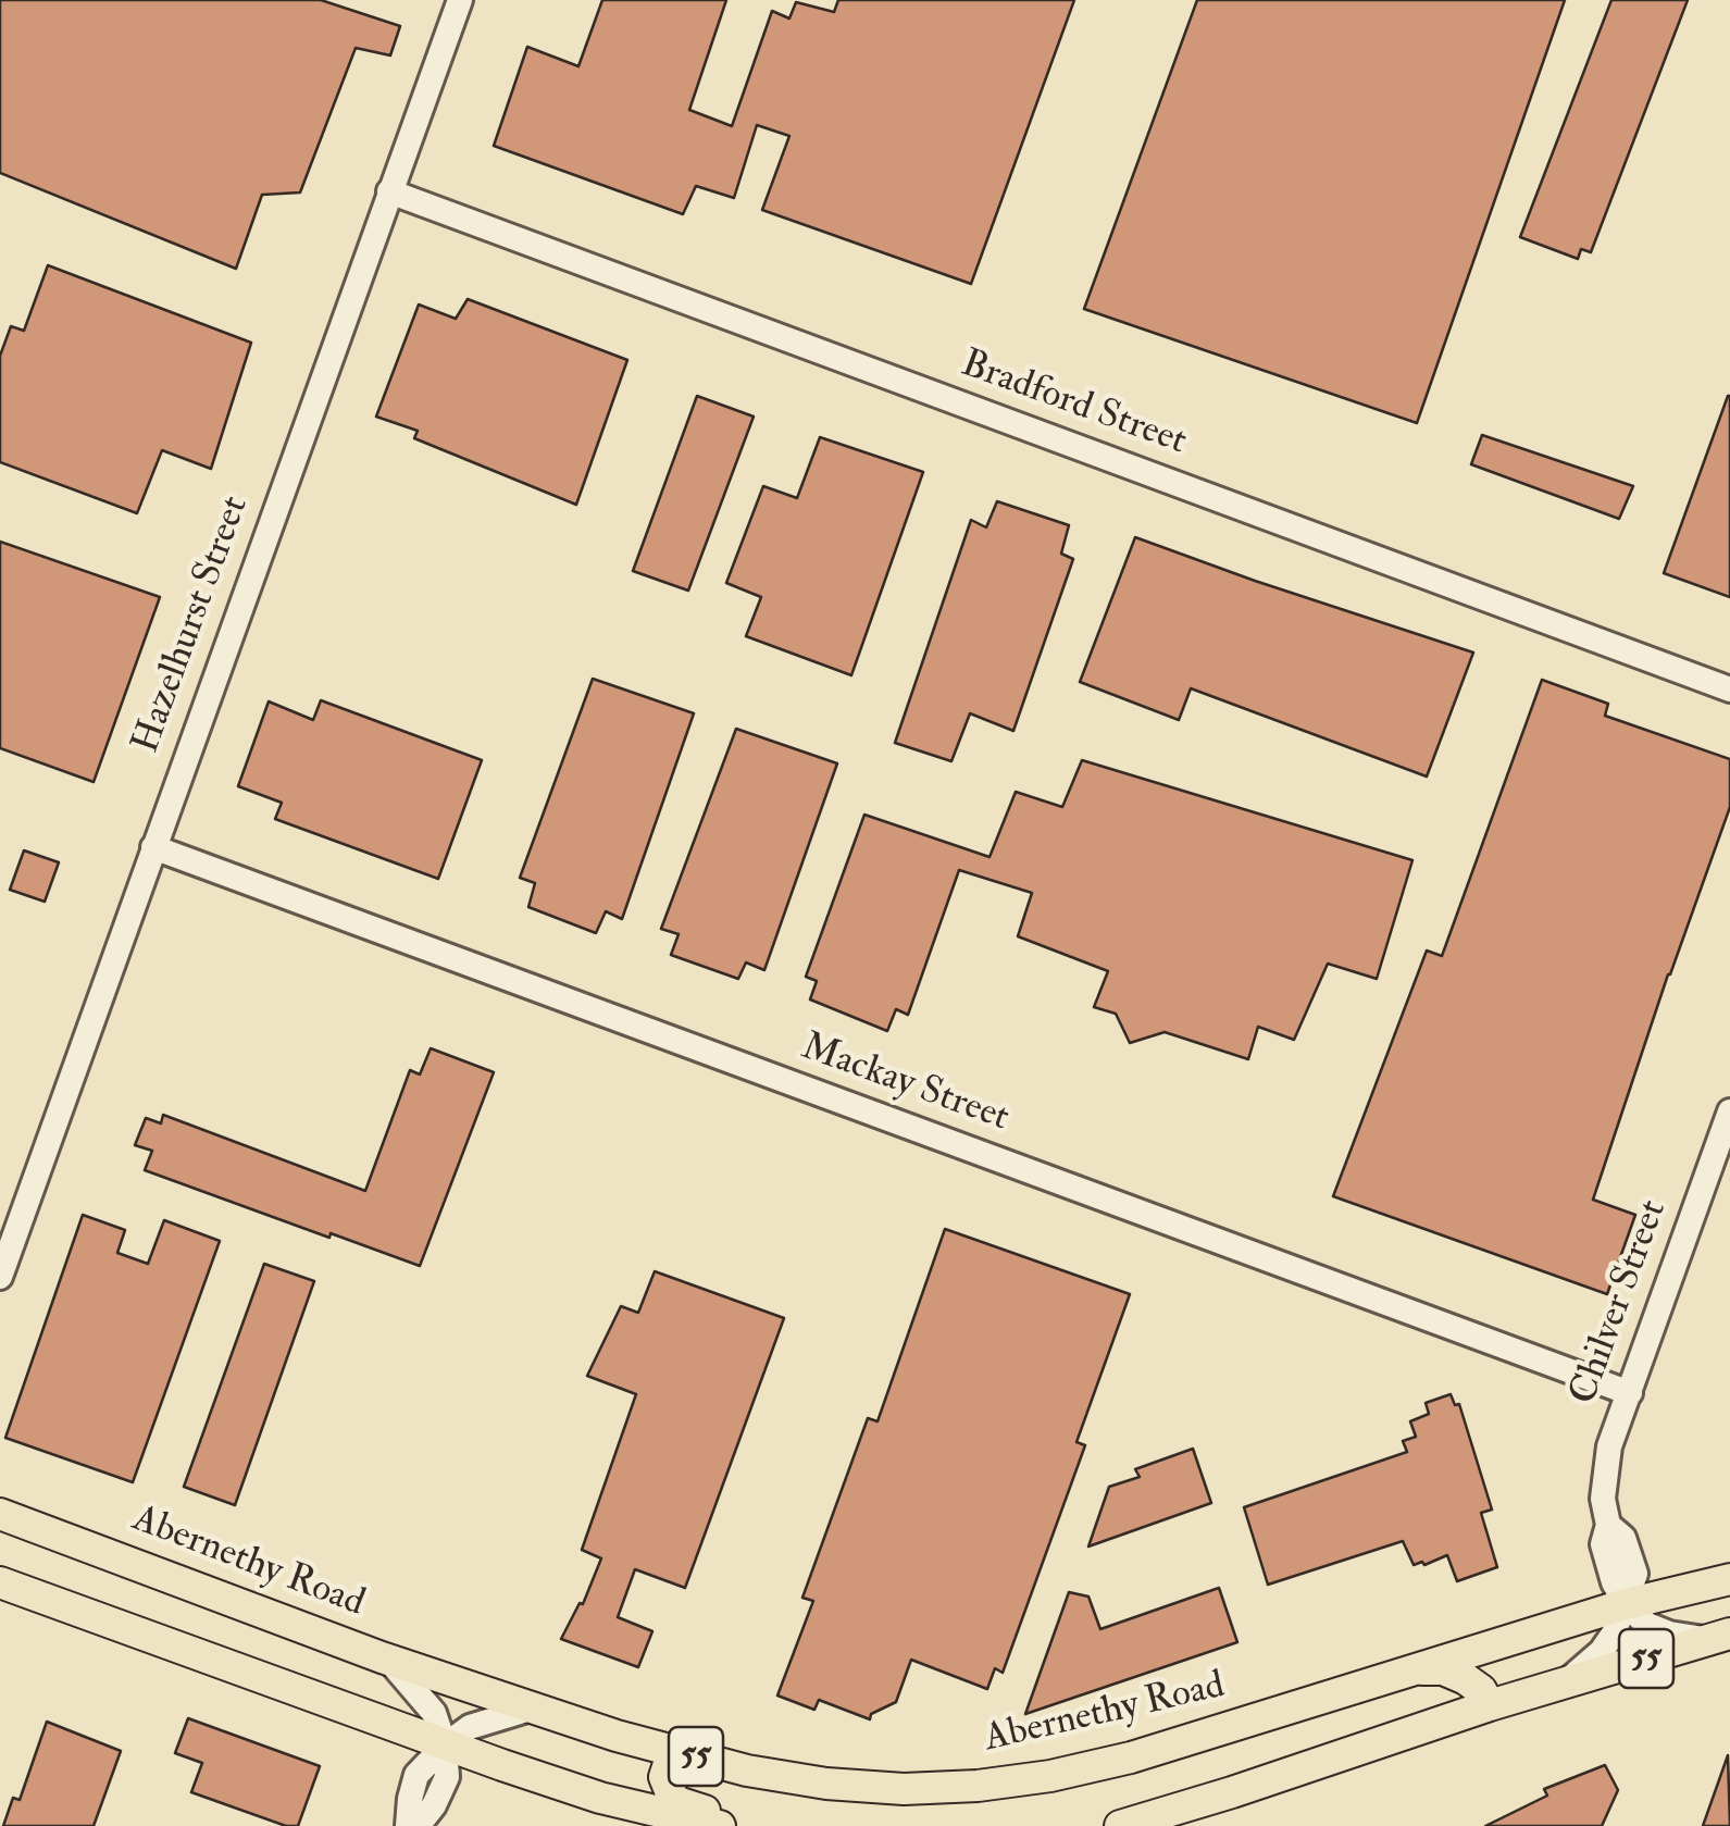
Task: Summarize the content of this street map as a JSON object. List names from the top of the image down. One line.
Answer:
{"streets":{"main road":["Abernethy Road","55"],"street":["Bradford Street","Hazelhurst Street","Mackay Street","Chilver Street"]},"crossings":[["Bradford Street","Hazelhurst Street"],["Hazelhurst Street","Mackay Street"],["Mackay Street","Chilver Street"],["Chilver Street","Abernethy Road"],["Chilver Street","55"]]}
